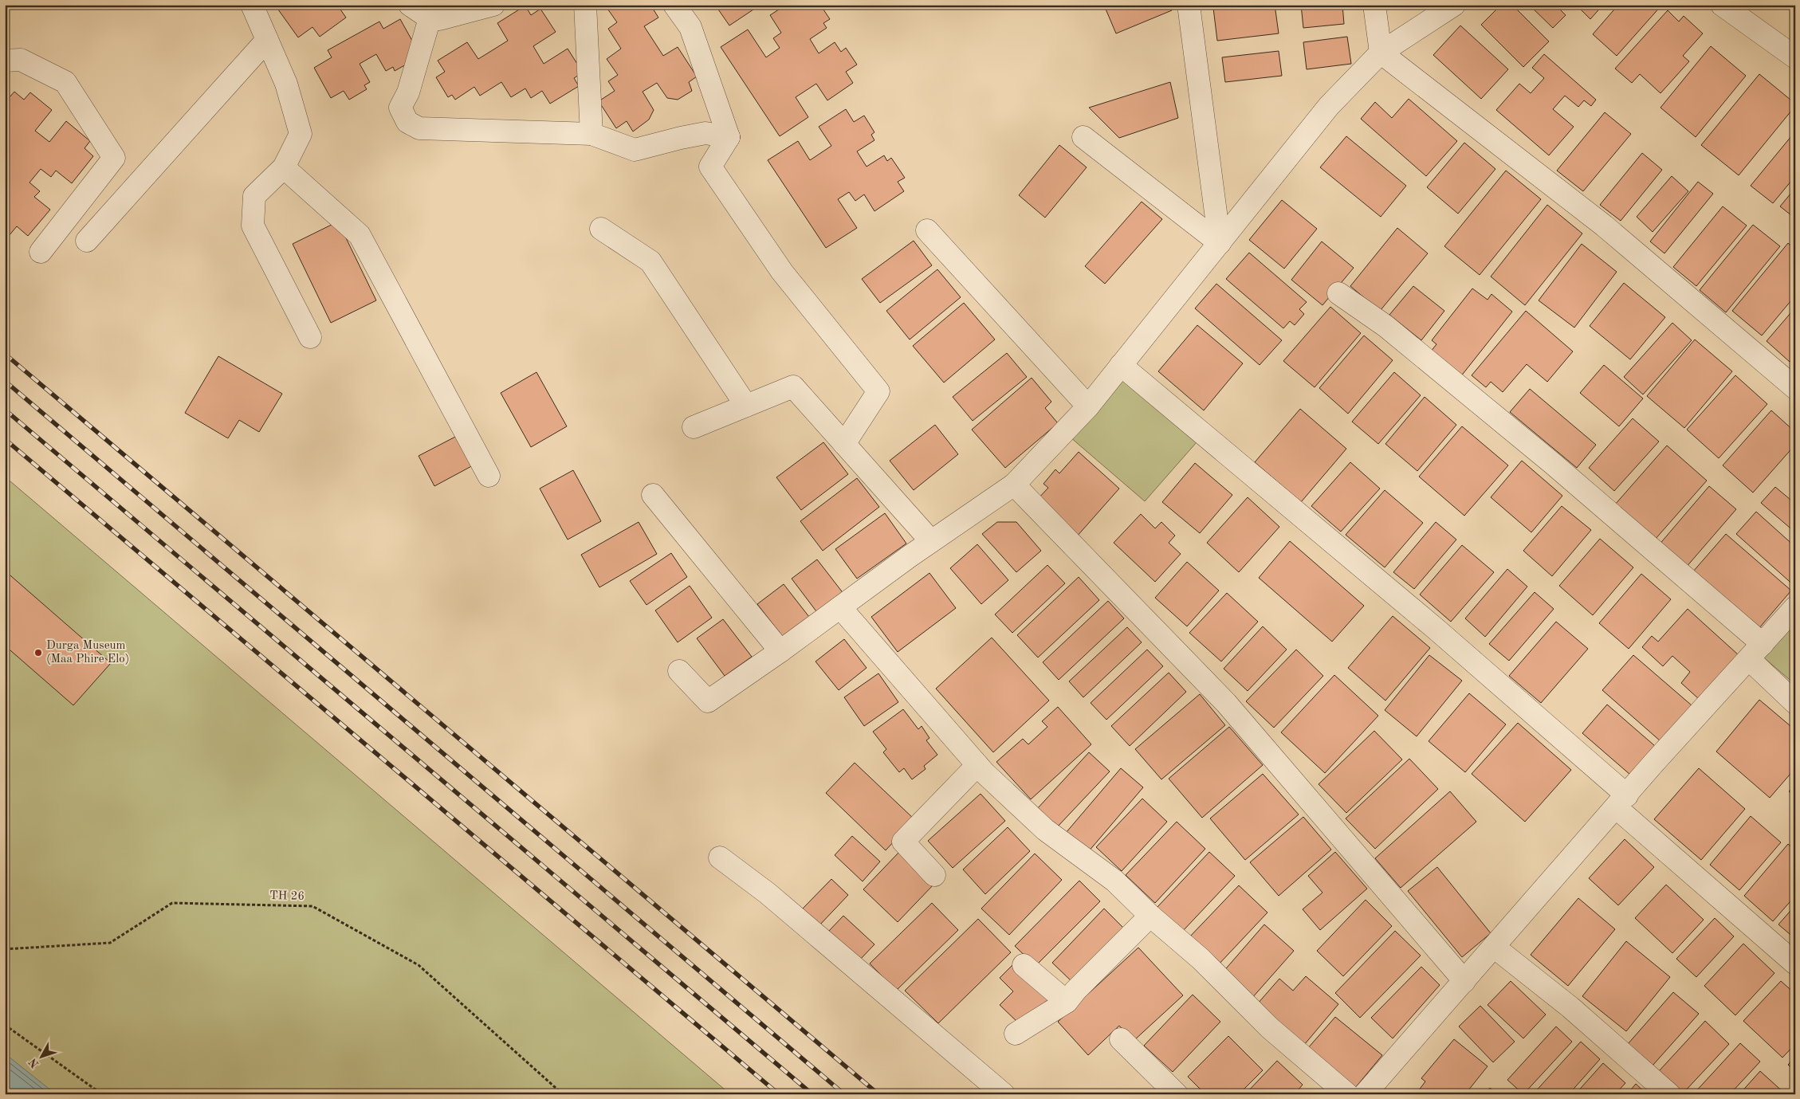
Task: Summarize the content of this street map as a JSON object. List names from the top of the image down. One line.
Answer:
{"streets":{"path":["TH 26"]},"places":["Durga Museum (Maa Phire Elo)"],"north":"bottom left"}
